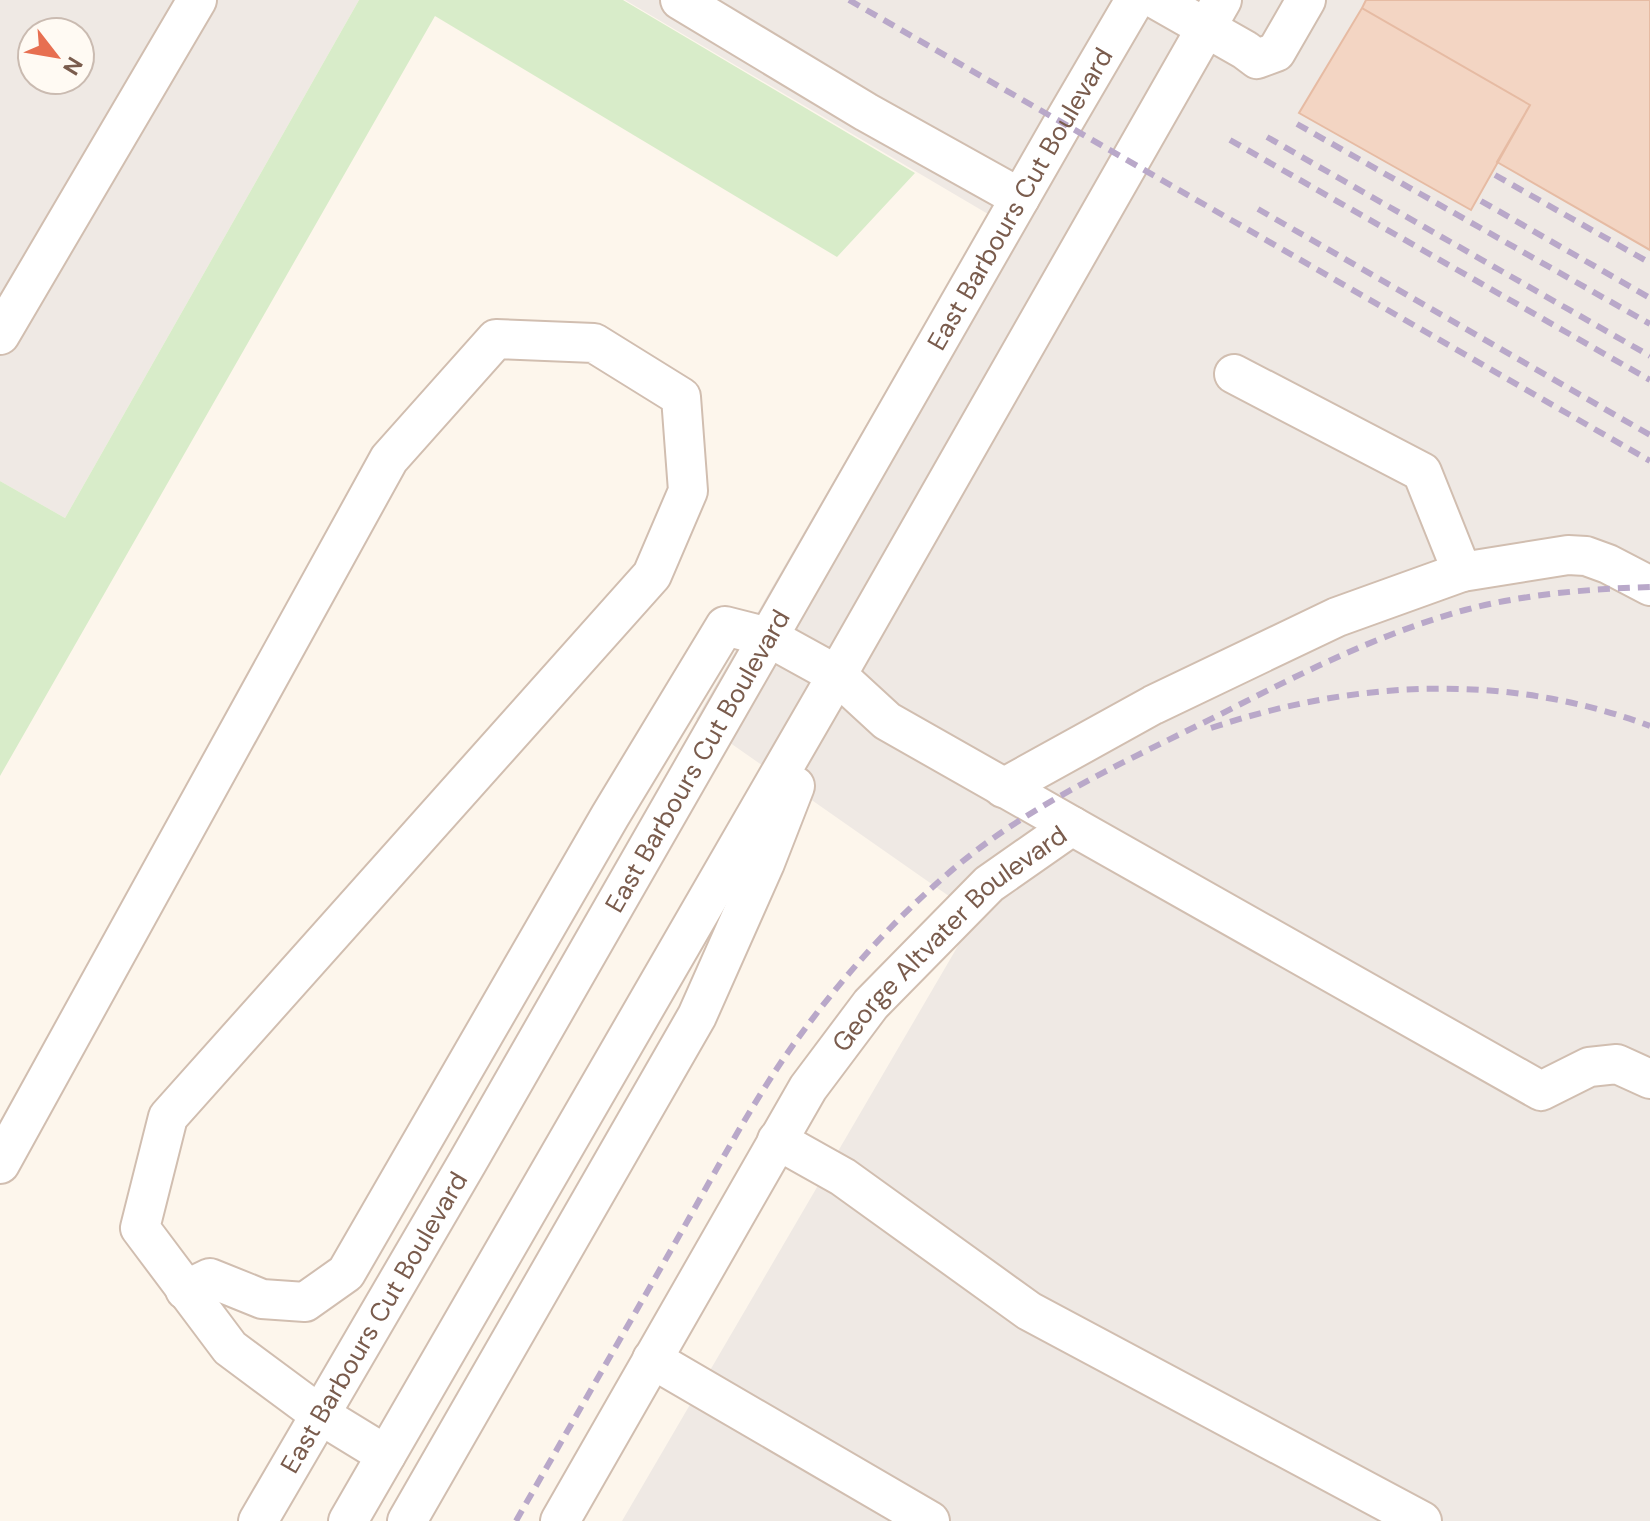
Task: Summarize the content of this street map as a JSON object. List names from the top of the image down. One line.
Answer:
{"streets":{"street":["East Barbours Cut Boulevard","George Altvater Boulevard"]},"north":"bottom right"}
